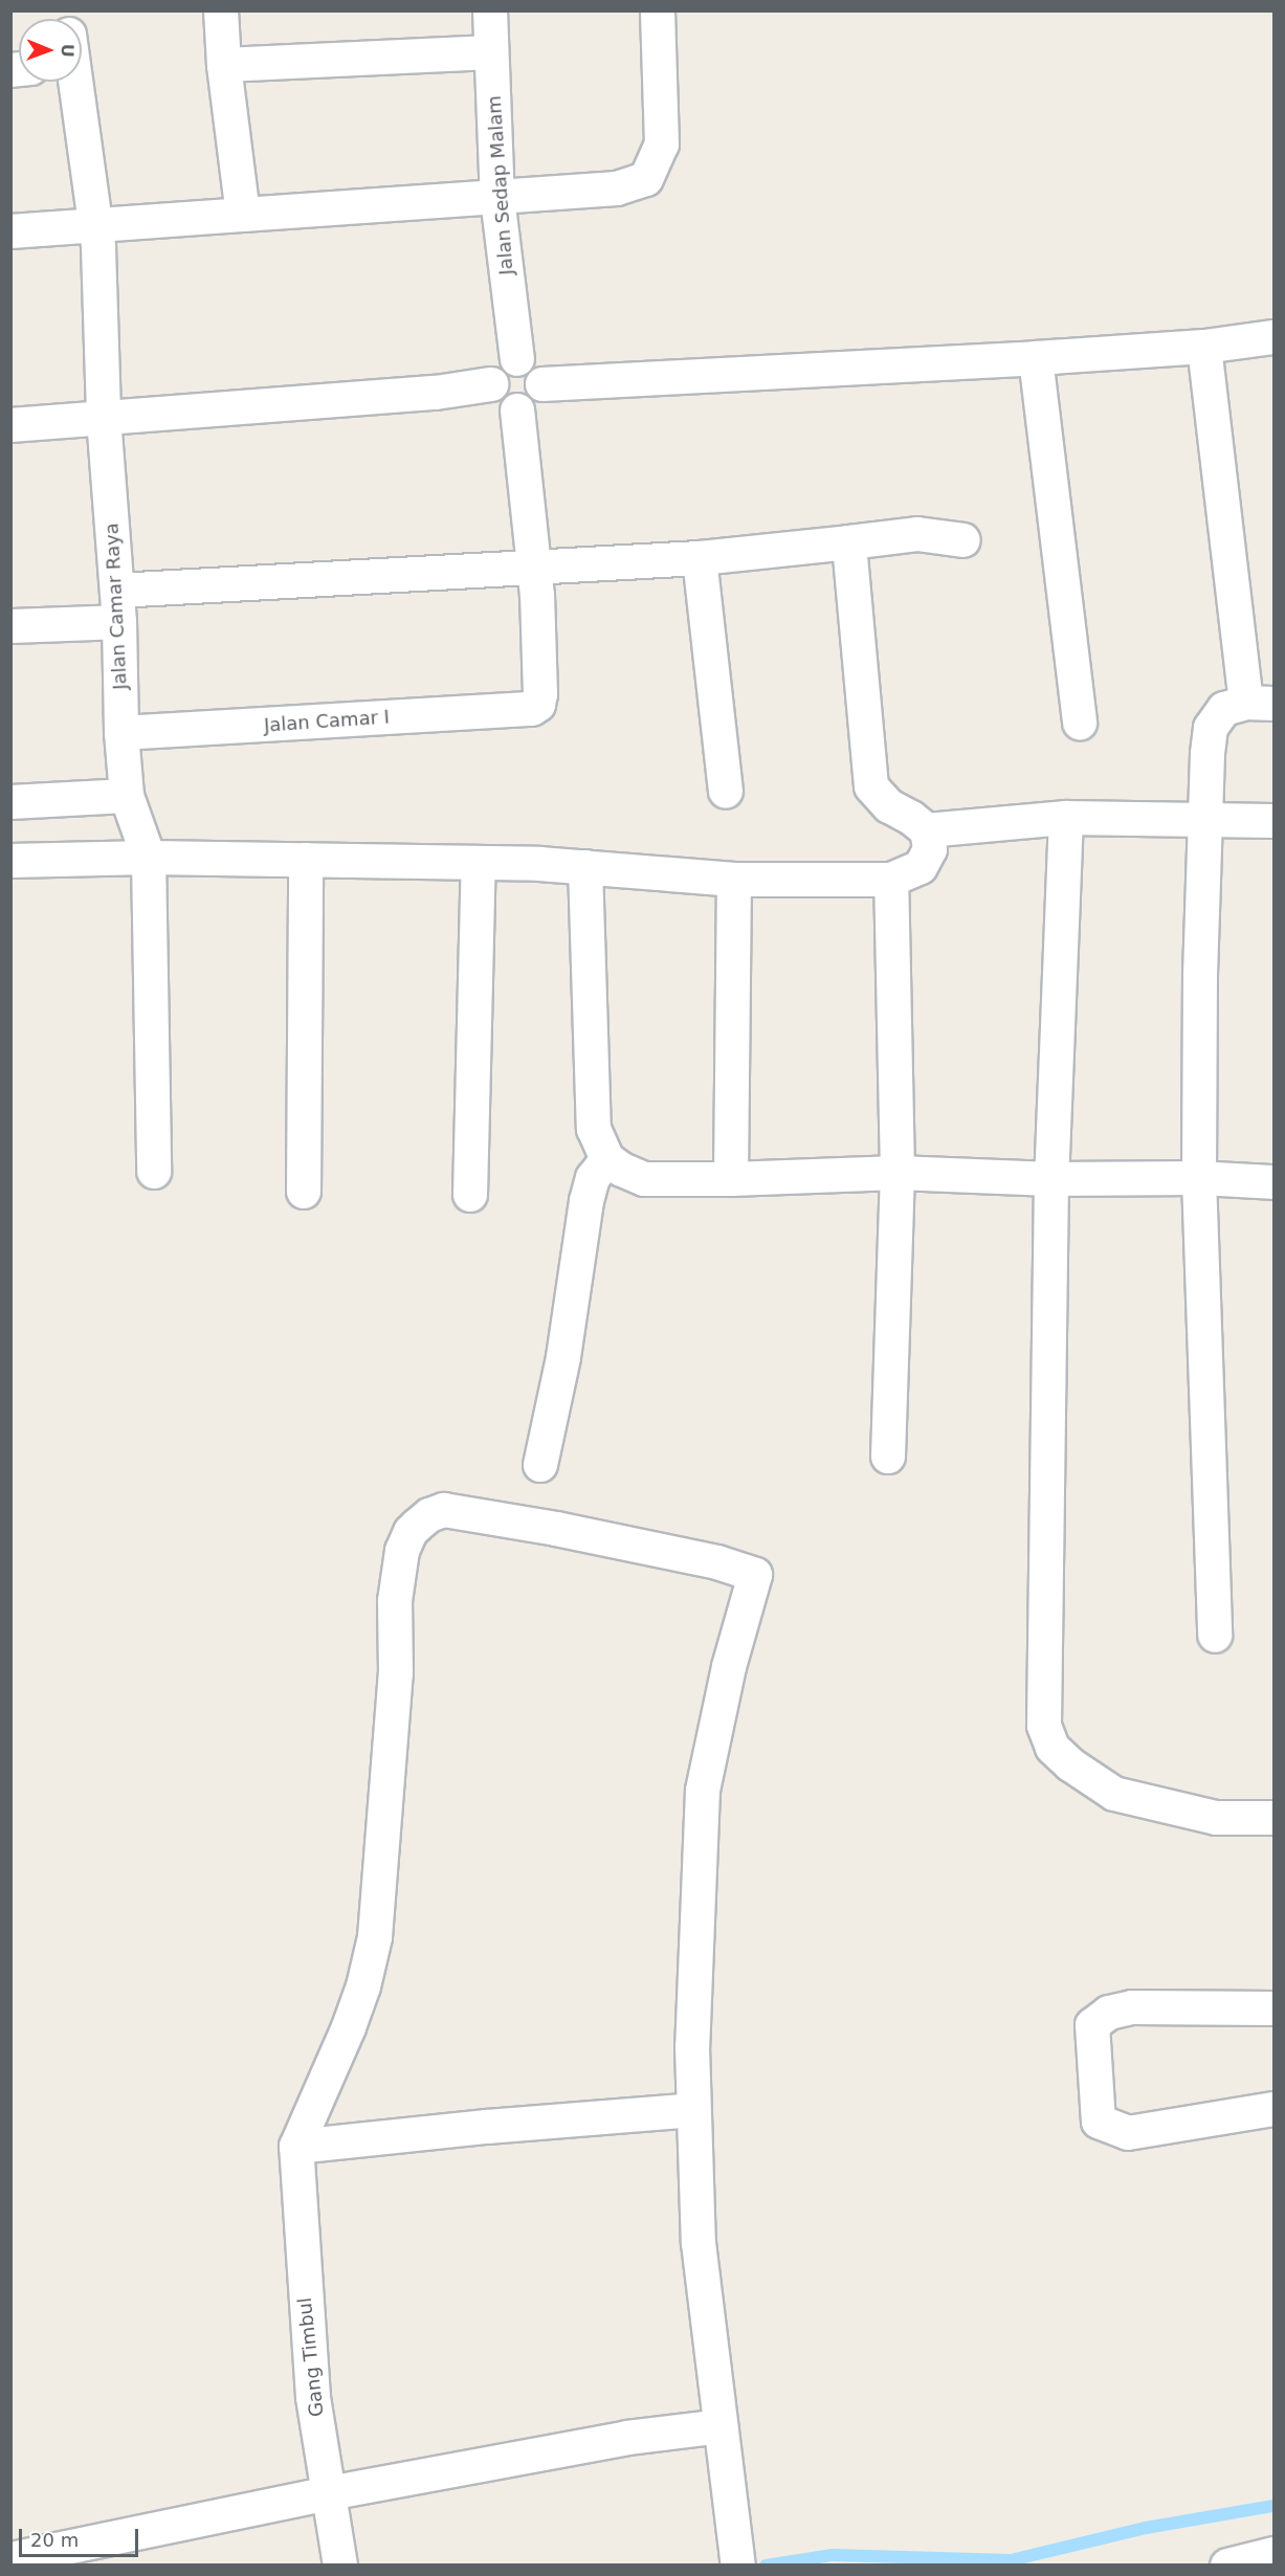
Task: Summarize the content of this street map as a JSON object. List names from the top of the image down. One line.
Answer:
{"streets":{"street":["Jalan Sedap Malam","Jalan Camar Raya","Jalan Camar I","Gang Timbul"]},"crossings":[["Jalan Camar Raya","Jalan Camar I"]],"scale_bar":"20 m","north":"right"}
